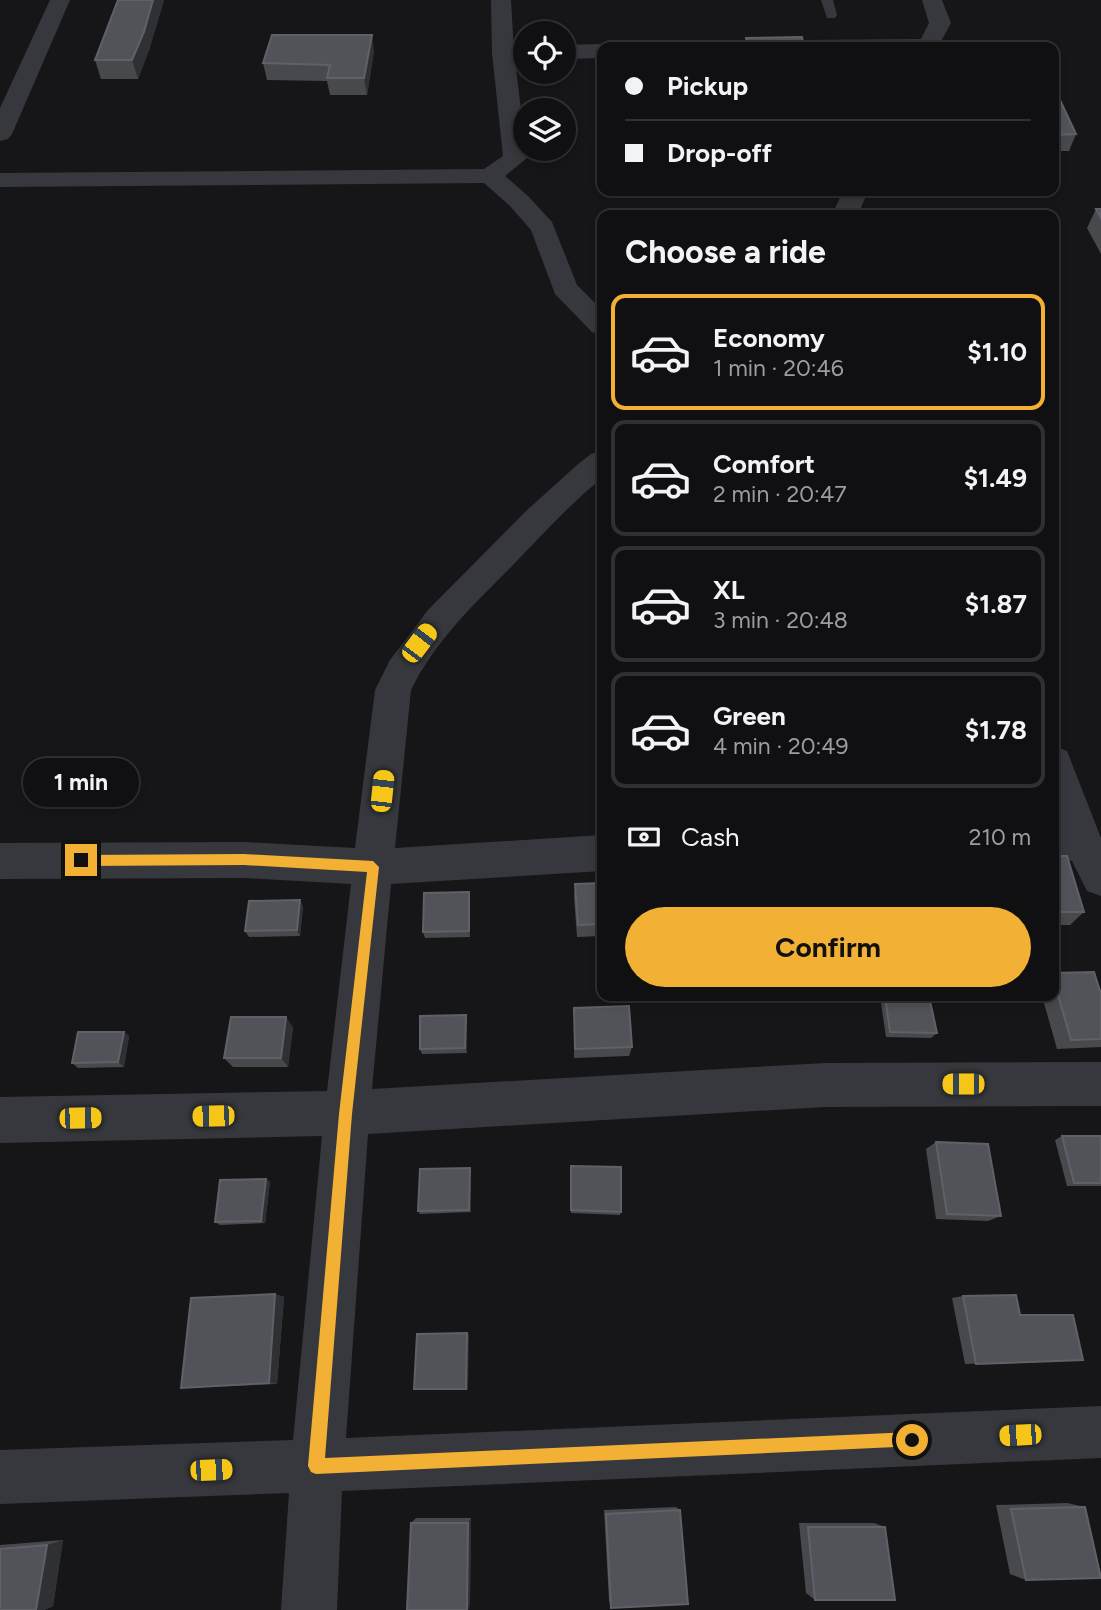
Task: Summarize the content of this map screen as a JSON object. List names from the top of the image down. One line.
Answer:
{"page":{"banner":["Pickup","Drop-off"],"heading":"Choose a ride","list":[{"name":"Economy","note":"1 min · 20:46","value":"$1.10"},{"name":"Comfort","note":"2 min · 20:47","value":"$1.49"},{"name":"XL","note":"3 min · 20:48","value":"$1.87"},{"name":"Green","note":"4 min · 20:49","value":"$1.78"}],"bubble":"1 min","pay":["Cash","210 m"],"buttons":"Confirm"}}
